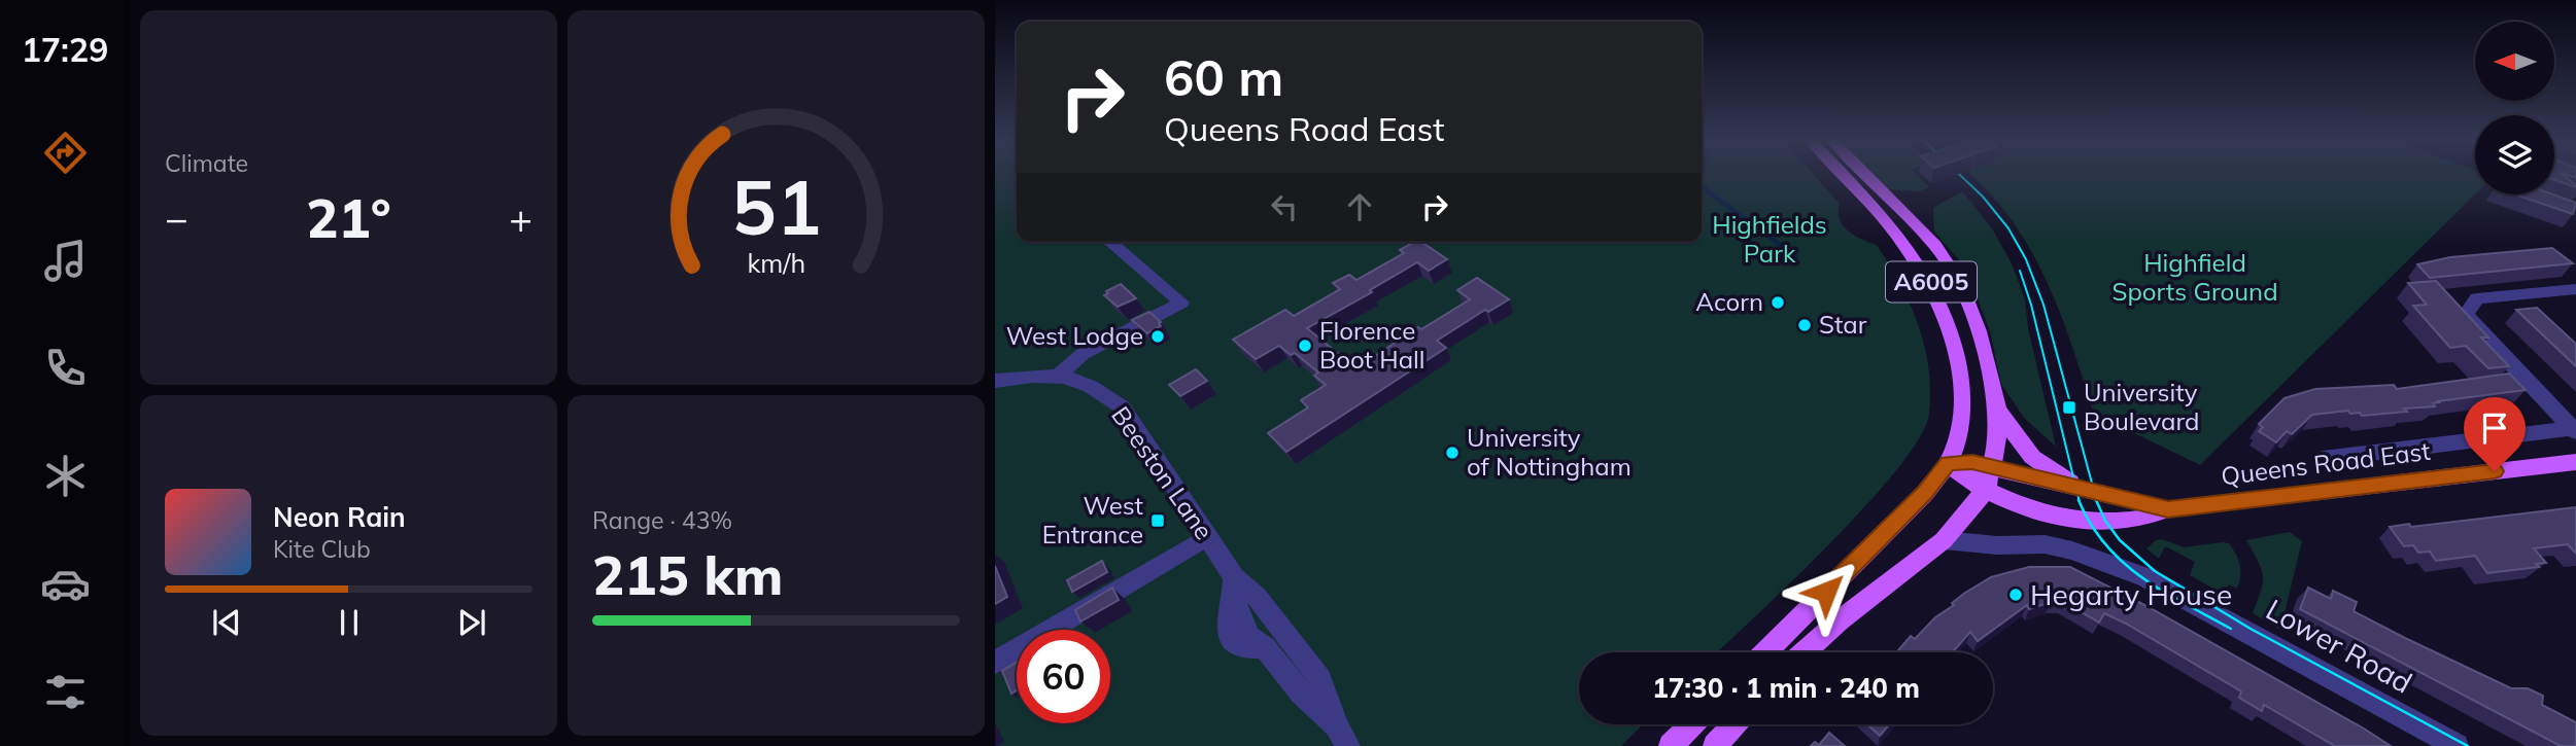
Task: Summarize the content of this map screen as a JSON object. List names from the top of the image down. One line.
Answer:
{"streets":{"main road":["A6005","Queens Road East"],"street":["Beeston Lane","Lower Road"]},"crossings":[["A6005","Queens Road East"]],"parks":["Highfields Park","Highfield Sports Ground"],"places":{"other":["Acorn","Star","West Lodge","Florence Boot Hall","University of Nottingham","Hegarty House"],"transit":["University Boulevard","West Entrance"]},"north":"left","page":{"tabs":"17:29","tile":["Climate",["Range · 43%","215 km"]],"turn":["60 m","Queens Road East"],"heat":["−","21°","+"],"song":["Neon Rain","Kite Club"],"limit":"60","trip":"17:30 · 1 min · 240 m","gauge":["51","km/h"]}}
